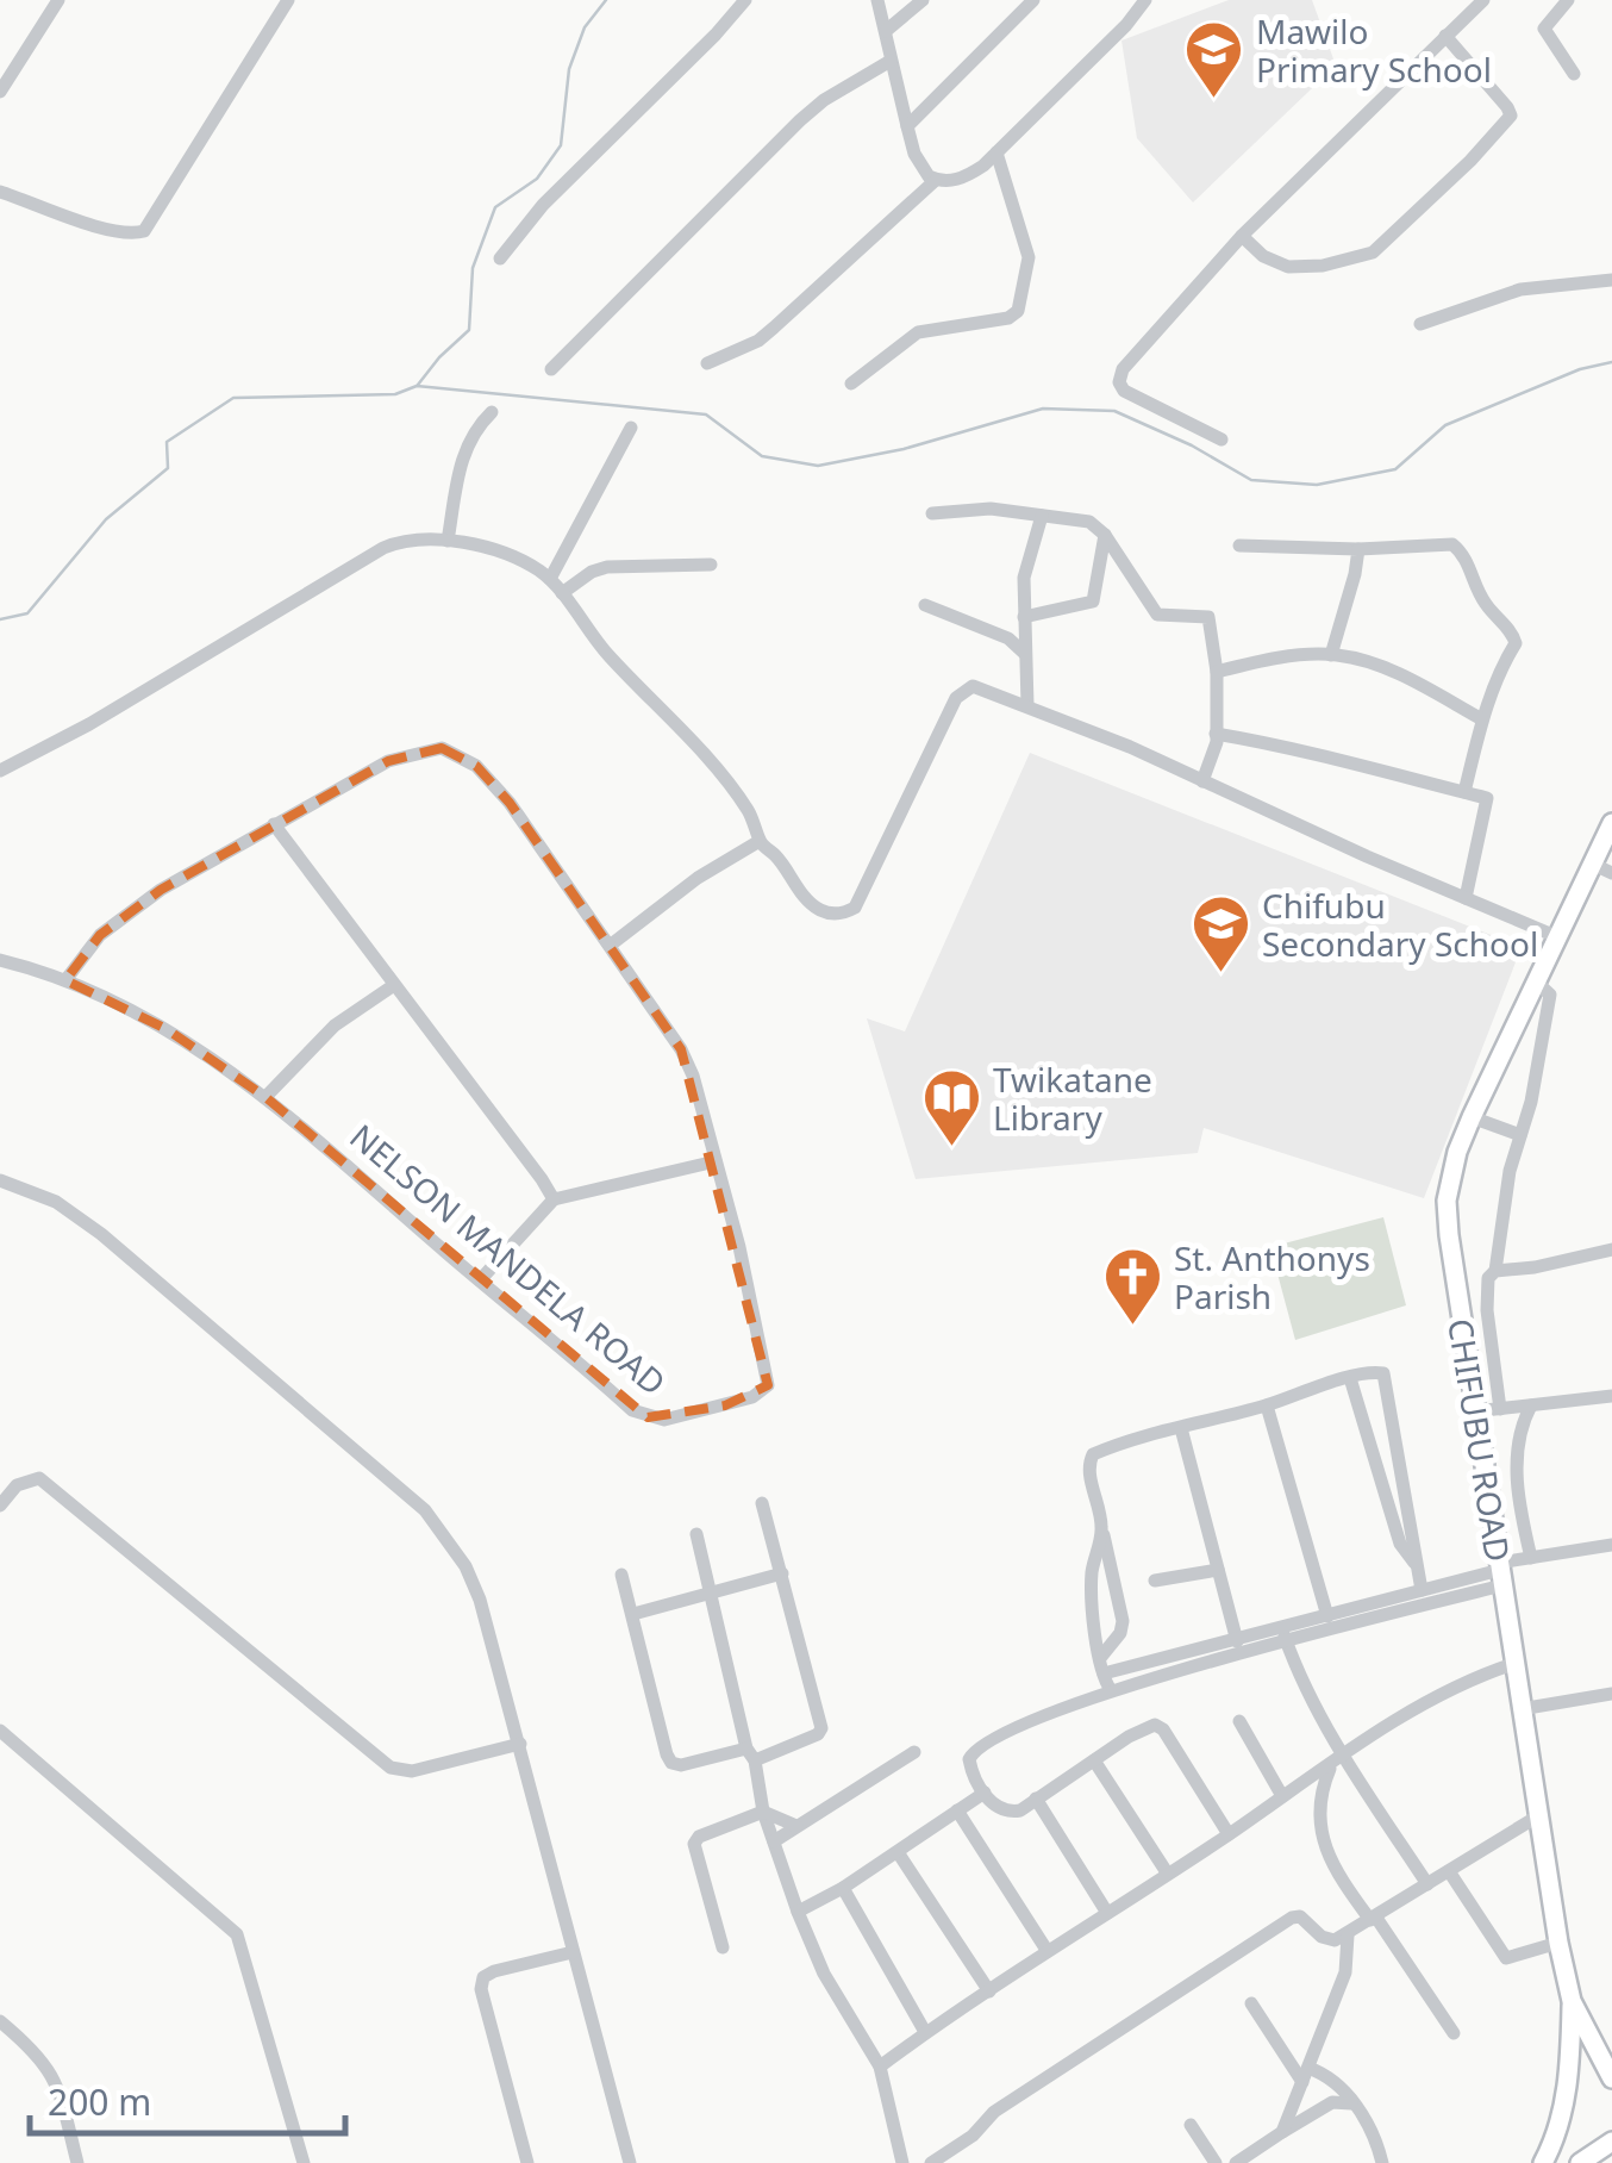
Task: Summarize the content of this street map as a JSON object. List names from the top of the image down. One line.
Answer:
{"streets":{"main road":["CHIFUBU ROAD"],"street":["NELSON MANDELA ROAD"]},"places":{"school or university":["Mawilo Primary School","Chifubu Secondary School"],"library":["Twikatane Library"],"church":["St. Anthonys Parish"]},"scale_bar":"200 m"}
